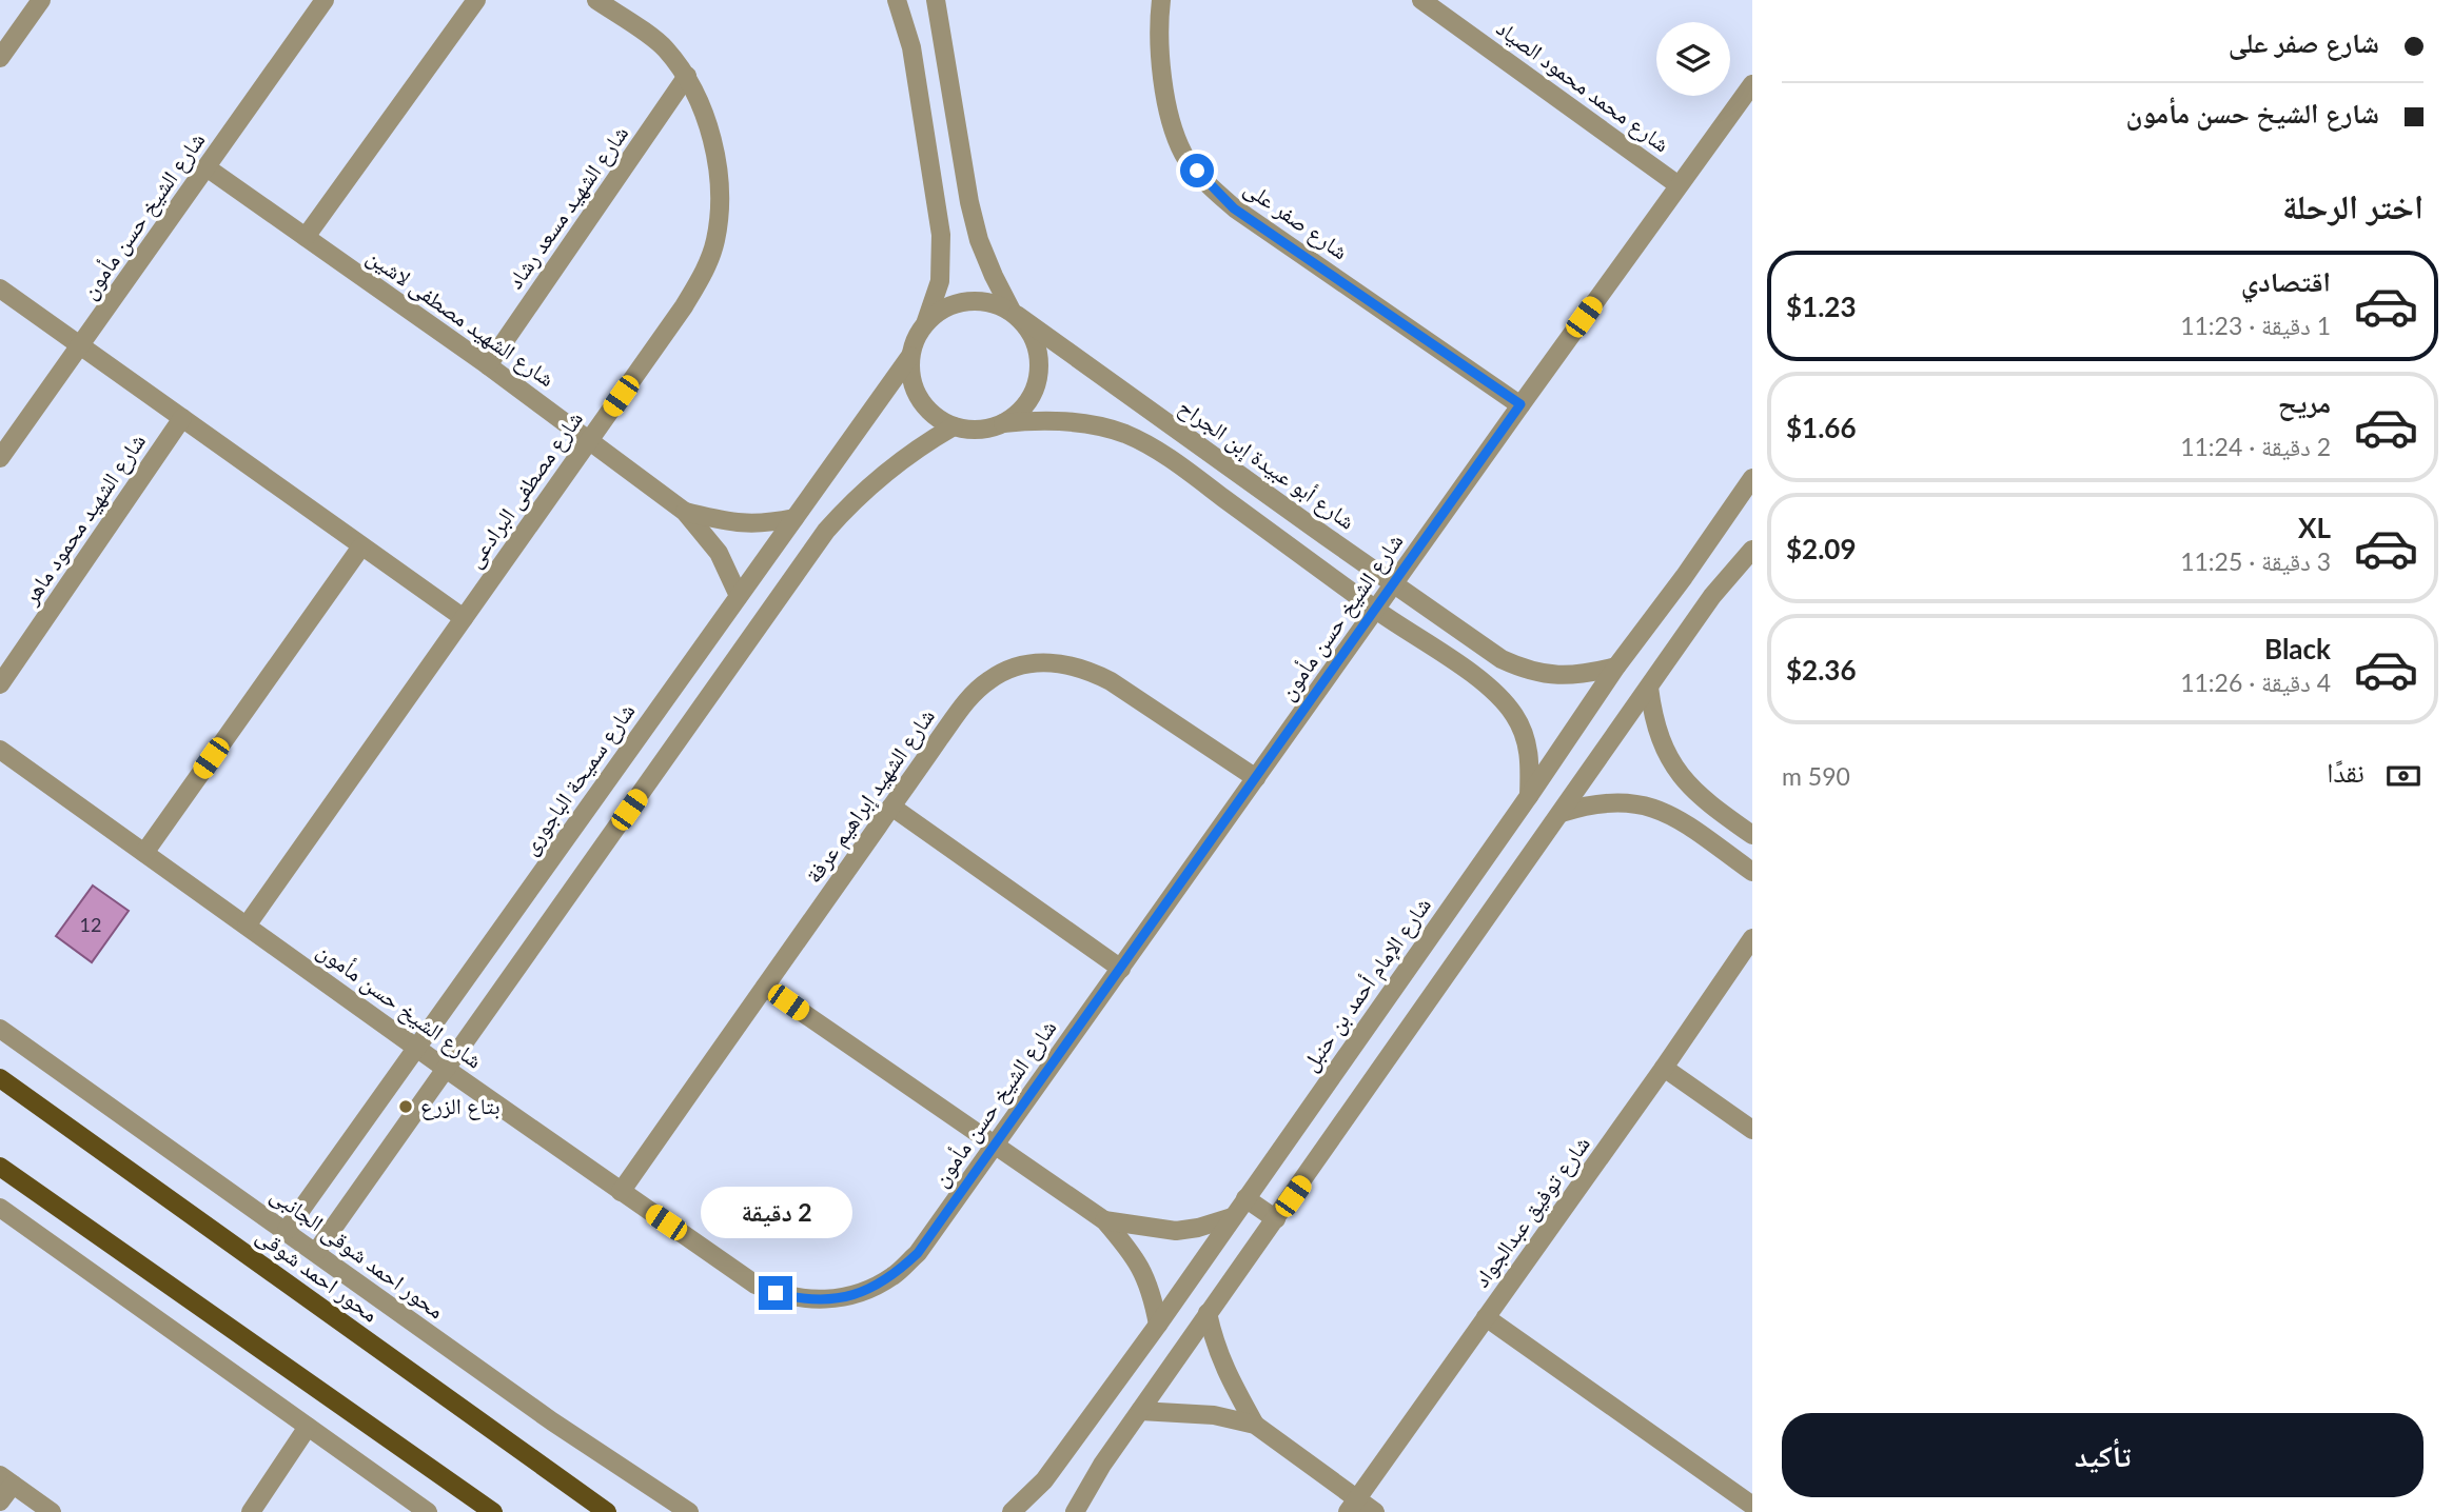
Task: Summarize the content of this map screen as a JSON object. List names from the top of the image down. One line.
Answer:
{"streets":{"main road":["محور احمد شوقى"],"street":["شارع محمد محمود الصياد","شارع الشهيد مسعد رشاد","شارع الشيخ حسن مأمون","شارع صفر على","شارع الشهيد مصطفى لاشين","شارع أبو عبيدة إبن الجراح","شارع مصطفى البرادعى","شارع الشهيد محمود ماهر","شارع سميحة الباجورى","شارع الشهيد إبراهيم عرفة","شارع الإمام أحمد بن حنبل","شارع توفيق عبدالجواد","محور احمد شوقى الجانبى"]},"crossings":[["شارع محمد محمود الصياد","شارع الشيخ حسن مأمون"],["شارع الشهيد مسعد رشاد","شارع الشهيد مصطفى لاشين"],["شارع الشهيد مسعد رشاد","شارع مصطفى البرادعى"],["شارع الشيخ حسن مأمون","شارع صفر على"],["شارع الشيخ حسن مأمون","شارع الشهيد مصطفى لاشين"],["شارع الشيخ حسن مأمون","شارع أبو عبيدة إبن الجراح"],["شارع الشيخ حسن مأمون","شارع مصطفى البرادعى"],["شارع الشيخ حسن مأمون","شارع سميحة الباجورى"],["شارع الشيخ حسن مأمون","شارع الشهيد إبراهيم عرفة"],["شارع الشهيد مصطفى لاشين","شارع مصطفى البرادعى"],["شارع الشهيد مصطفى لاشين","شارع سميحة الباجورى"],["شارع أبو عبيدة إبن الجراح","شارع سميحة الباجورى"],["شارع أبو عبيدة إبن الجراح","شارع الإمام أحمد بن حنبل"],["شارع سميحة الباجورى","محور احمد شوقى الجانبى"]],"places":["بتاع الزرع"],"house_numbers":["12"],"page":{"banner":["شارع صفر على","شارع الشيخ حسن مأمون"],"heading":"اختر الرحلة","list":[{"name":"اقتصادي","note":"1 دقيقة · 11:23","value":"$1.23"},{"name":"مريح","note":"2 دقيقة · 11:24","value":"$1.66"},{"name":"XL","note":"3 دقيقة · 11:25","value":"$2.09"},{"name":"Black","note":"4 دقيقة · 11:26","value":"$2.36"}],"pay":["نقدًا","590 m"],"bubble":"2 دقيقة","buttons":"تأكيد"}}
